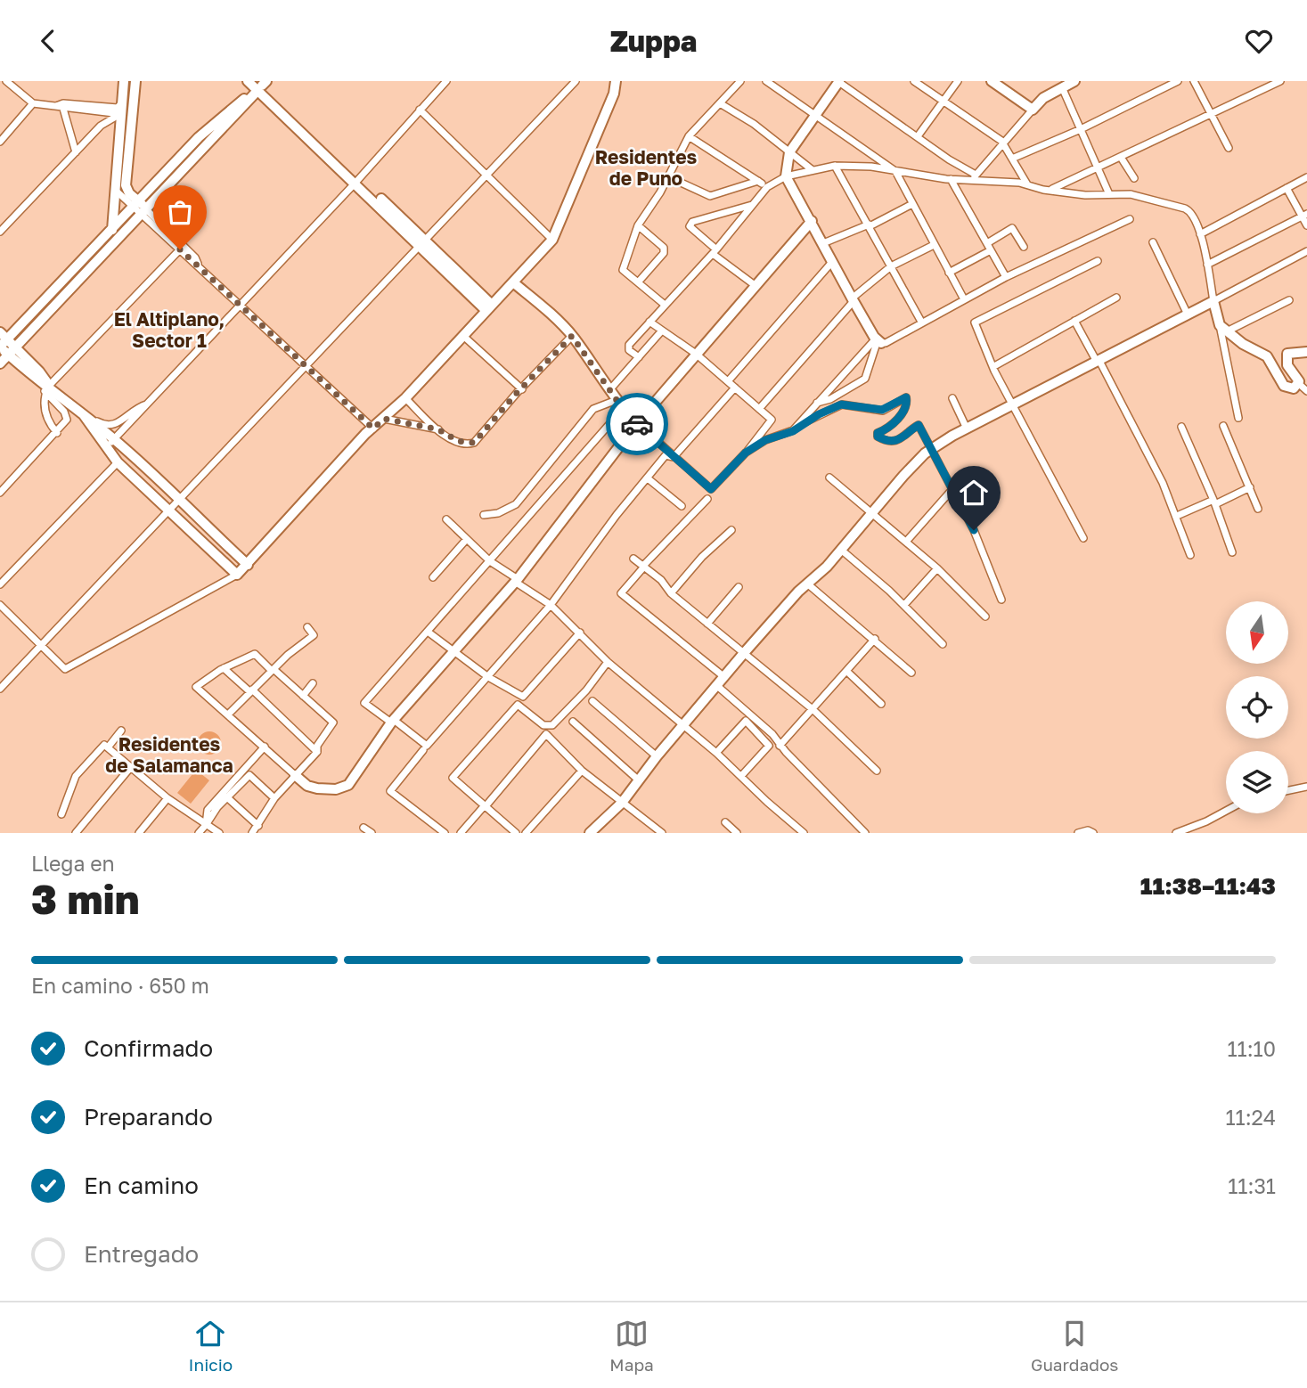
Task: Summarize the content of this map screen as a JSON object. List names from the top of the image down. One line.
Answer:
{"districts":["Residentes de Puno","El Altiplano, Sector 1","Residentes de Salamanca"],"north":"bottom","page":{"header":"Zuppa","heading":["3 min","Llega en","11:38–11:43"],"bar":"En camino · 650 m","list":[["Confirmado","11:10"],["Preparando","11:24"],["En camino","11:31"],"Entregado"],"tabs":["Inicio","Mapa","Guardados"]}}
